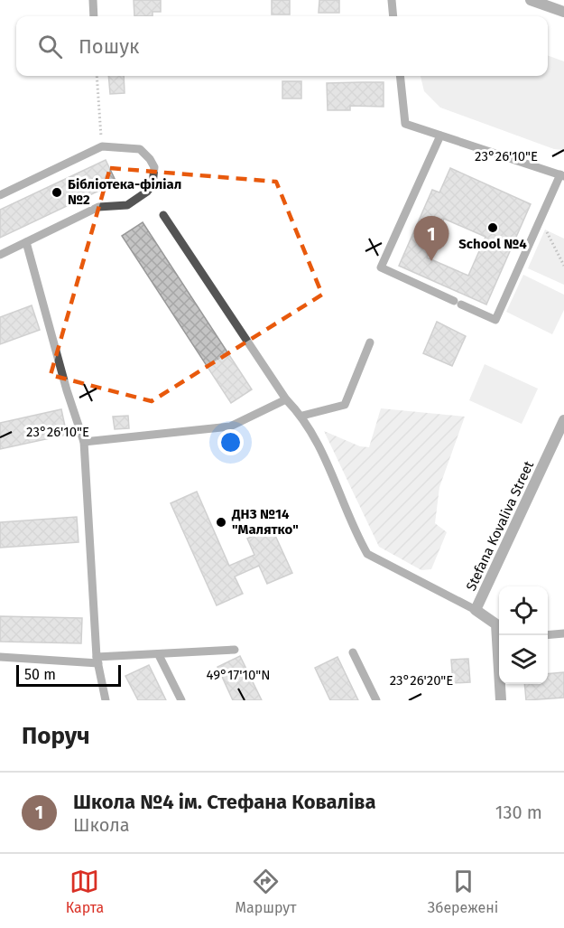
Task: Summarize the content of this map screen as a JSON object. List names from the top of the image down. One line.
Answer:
{"streets":{"street":["Stefana Kovaliva Street"]},"places":["Бібліотека-філіал №2","School №4","ДНЗ №14 \"Малятко\""],"scale_bar":"50 m","page":{"search":"Пошук","pins":"1","scale":"50 m","heading":"Поруч","list":[{"mark":"1","name":"Школа №4 ім. Стефана Коваліва","note":"Школа","value":"130 m"}],"nav":["Карта","Маршрут","Збережені"]},"coordinates":["23°26'10\"E","49°17'10\"N","23°26'20\"E"]}
